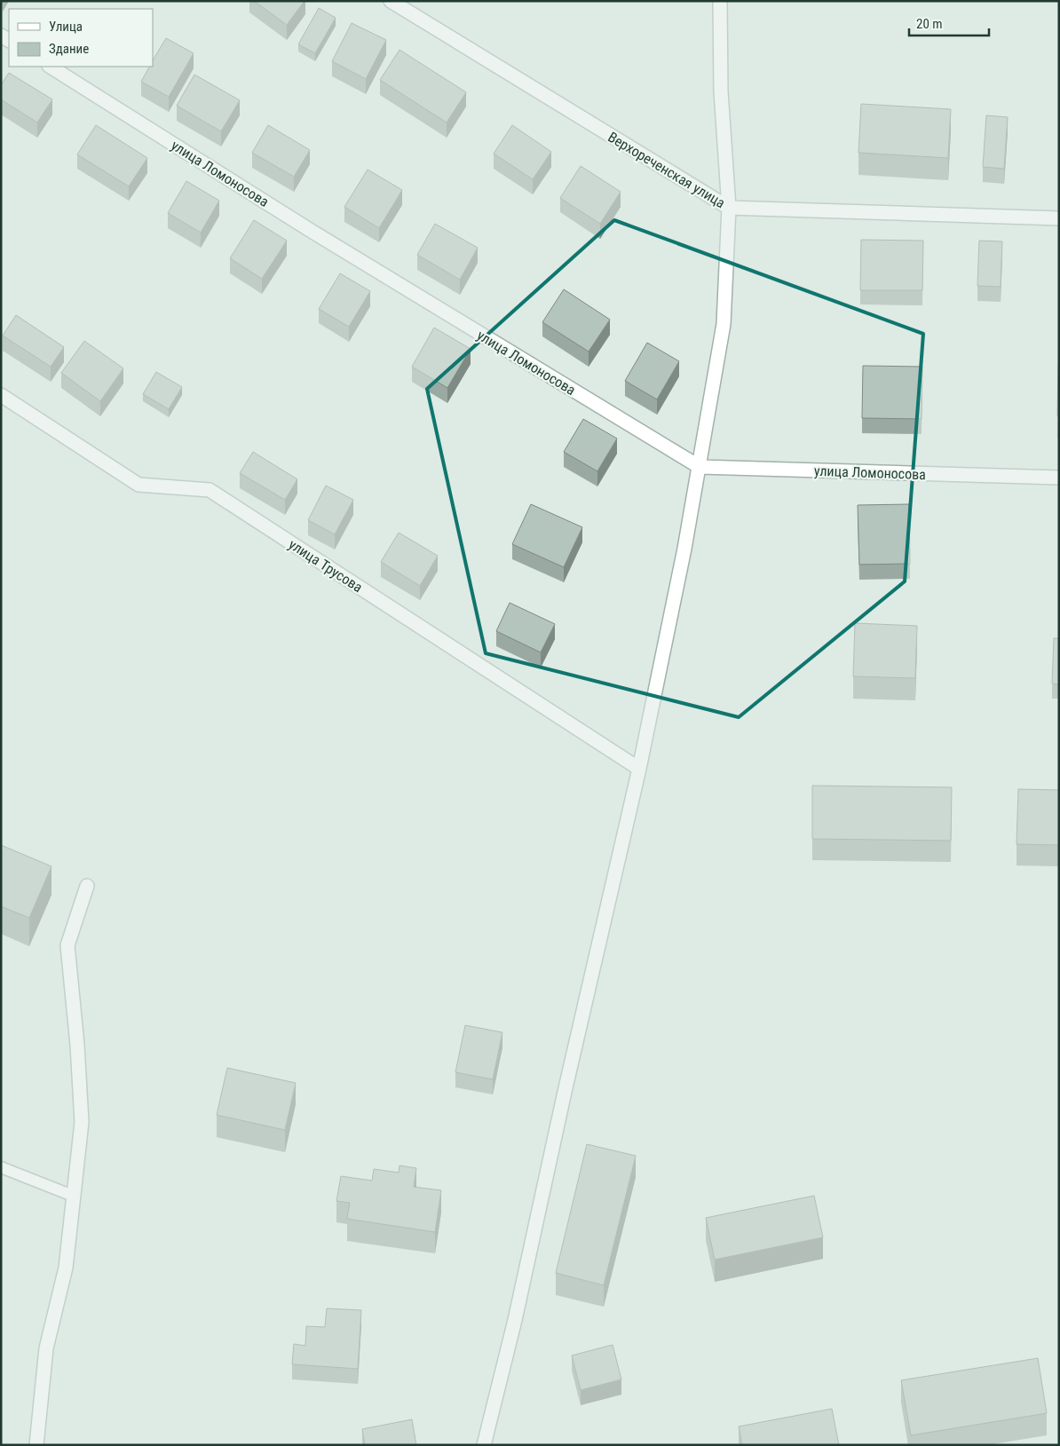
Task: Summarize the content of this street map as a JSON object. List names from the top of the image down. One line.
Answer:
{"streets":{"street":["Верхореченская улица","улица Ломоносова","улица Трусова"]},"legend":["Улица","Здание"],"scale_bar":"20 m"}
